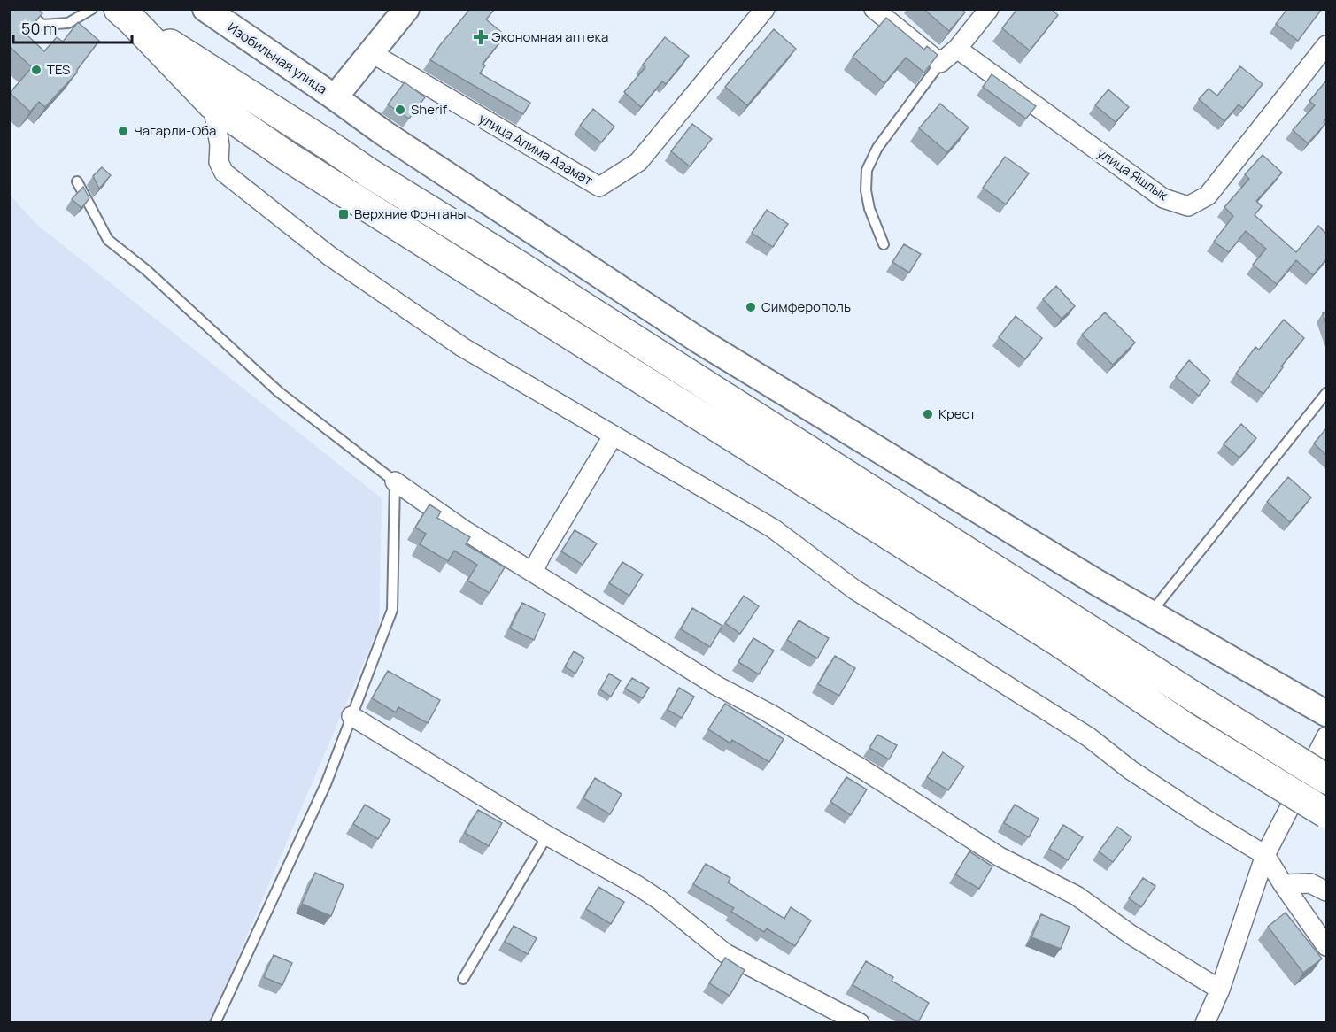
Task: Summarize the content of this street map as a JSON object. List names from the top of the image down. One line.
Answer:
{"streets":{"main road":["Изобильная улица"],"street":["улица Алима Азамат","улица Яшлык"]},"crossings":[["Изобильная улица","улица Алима Азамат"]],"places":{"health":["Экономная аптека"],"other":["TES","Sherif","Чагарли-Оба","Симферополь","Крест"],"transit":["Верхние Фонтаны"]},"scale_bar":"50 m"}
